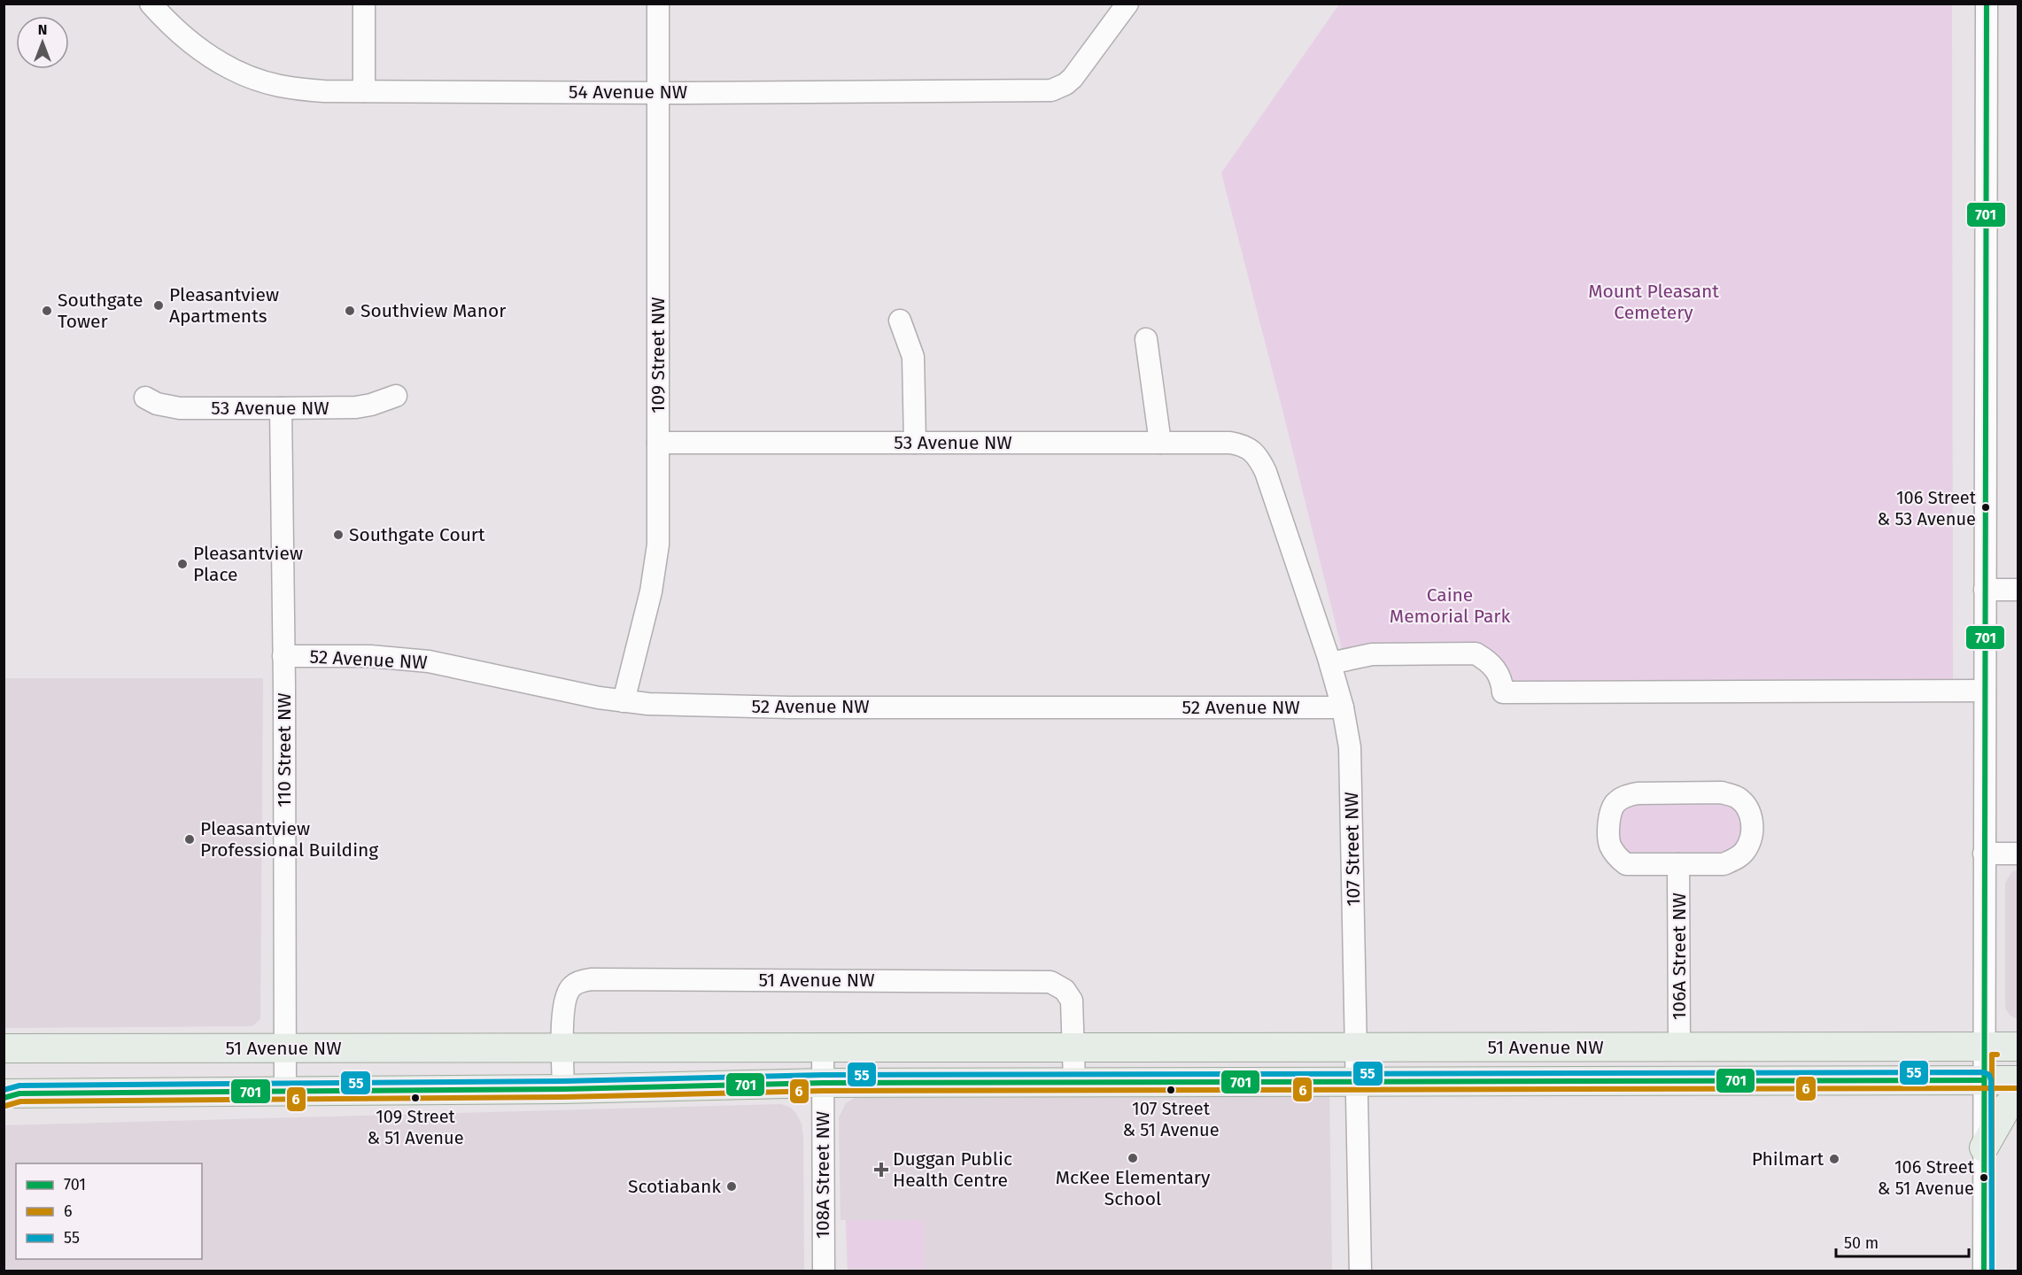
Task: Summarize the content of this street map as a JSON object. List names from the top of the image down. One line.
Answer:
{"streets":{"main road":["51 Avenue NW"],"street":["54 Avenue NW","109 Street NW","53 Avenue NW","52 Avenue NW","110 Street NW","107 Street NW","106A Street NW","108A Street NW"]},"crossings":[["54 Avenue NW","109 Street NW"],["109 Street NW","53 Avenue NW"],["109 Street NW","52 Avenue NW"],["53 Avenue NW","110 Street NW"],["53 Avenue NW","107 Street NW"],["52 Avenue NW","110 Street NW"],["52 Avenue NW","107 Street NW"],["110 Street NW","51 Avenue NW"],["107 Street NW","51 Avenue NW"],["106A Street NW","51 Avenue NW"],["51 Avenue NW","108A Street NW"]],"parks":["Mount Pleasant Cemetery","Caine Memorial Park"],"places":{"other":["Pleasantview Apartments","Southgate Tower","Southview Manor","106 Street & 53 Avenue","Southgate Court","Pleasantview Place","Pleasantview Professional Building","107 Street & 51 Avenue","109 Street & 51 Avenue","McKee Elementary School","Philmart","106 Street & 51 Avenue","Scotiabank"],"health":["Duggan Public Health Centre"]},"lines":["transit line 701","transit line 6","transit line 55"],"legend":["701","6","55"],"scale_bar":"50 m","north":"top"}
